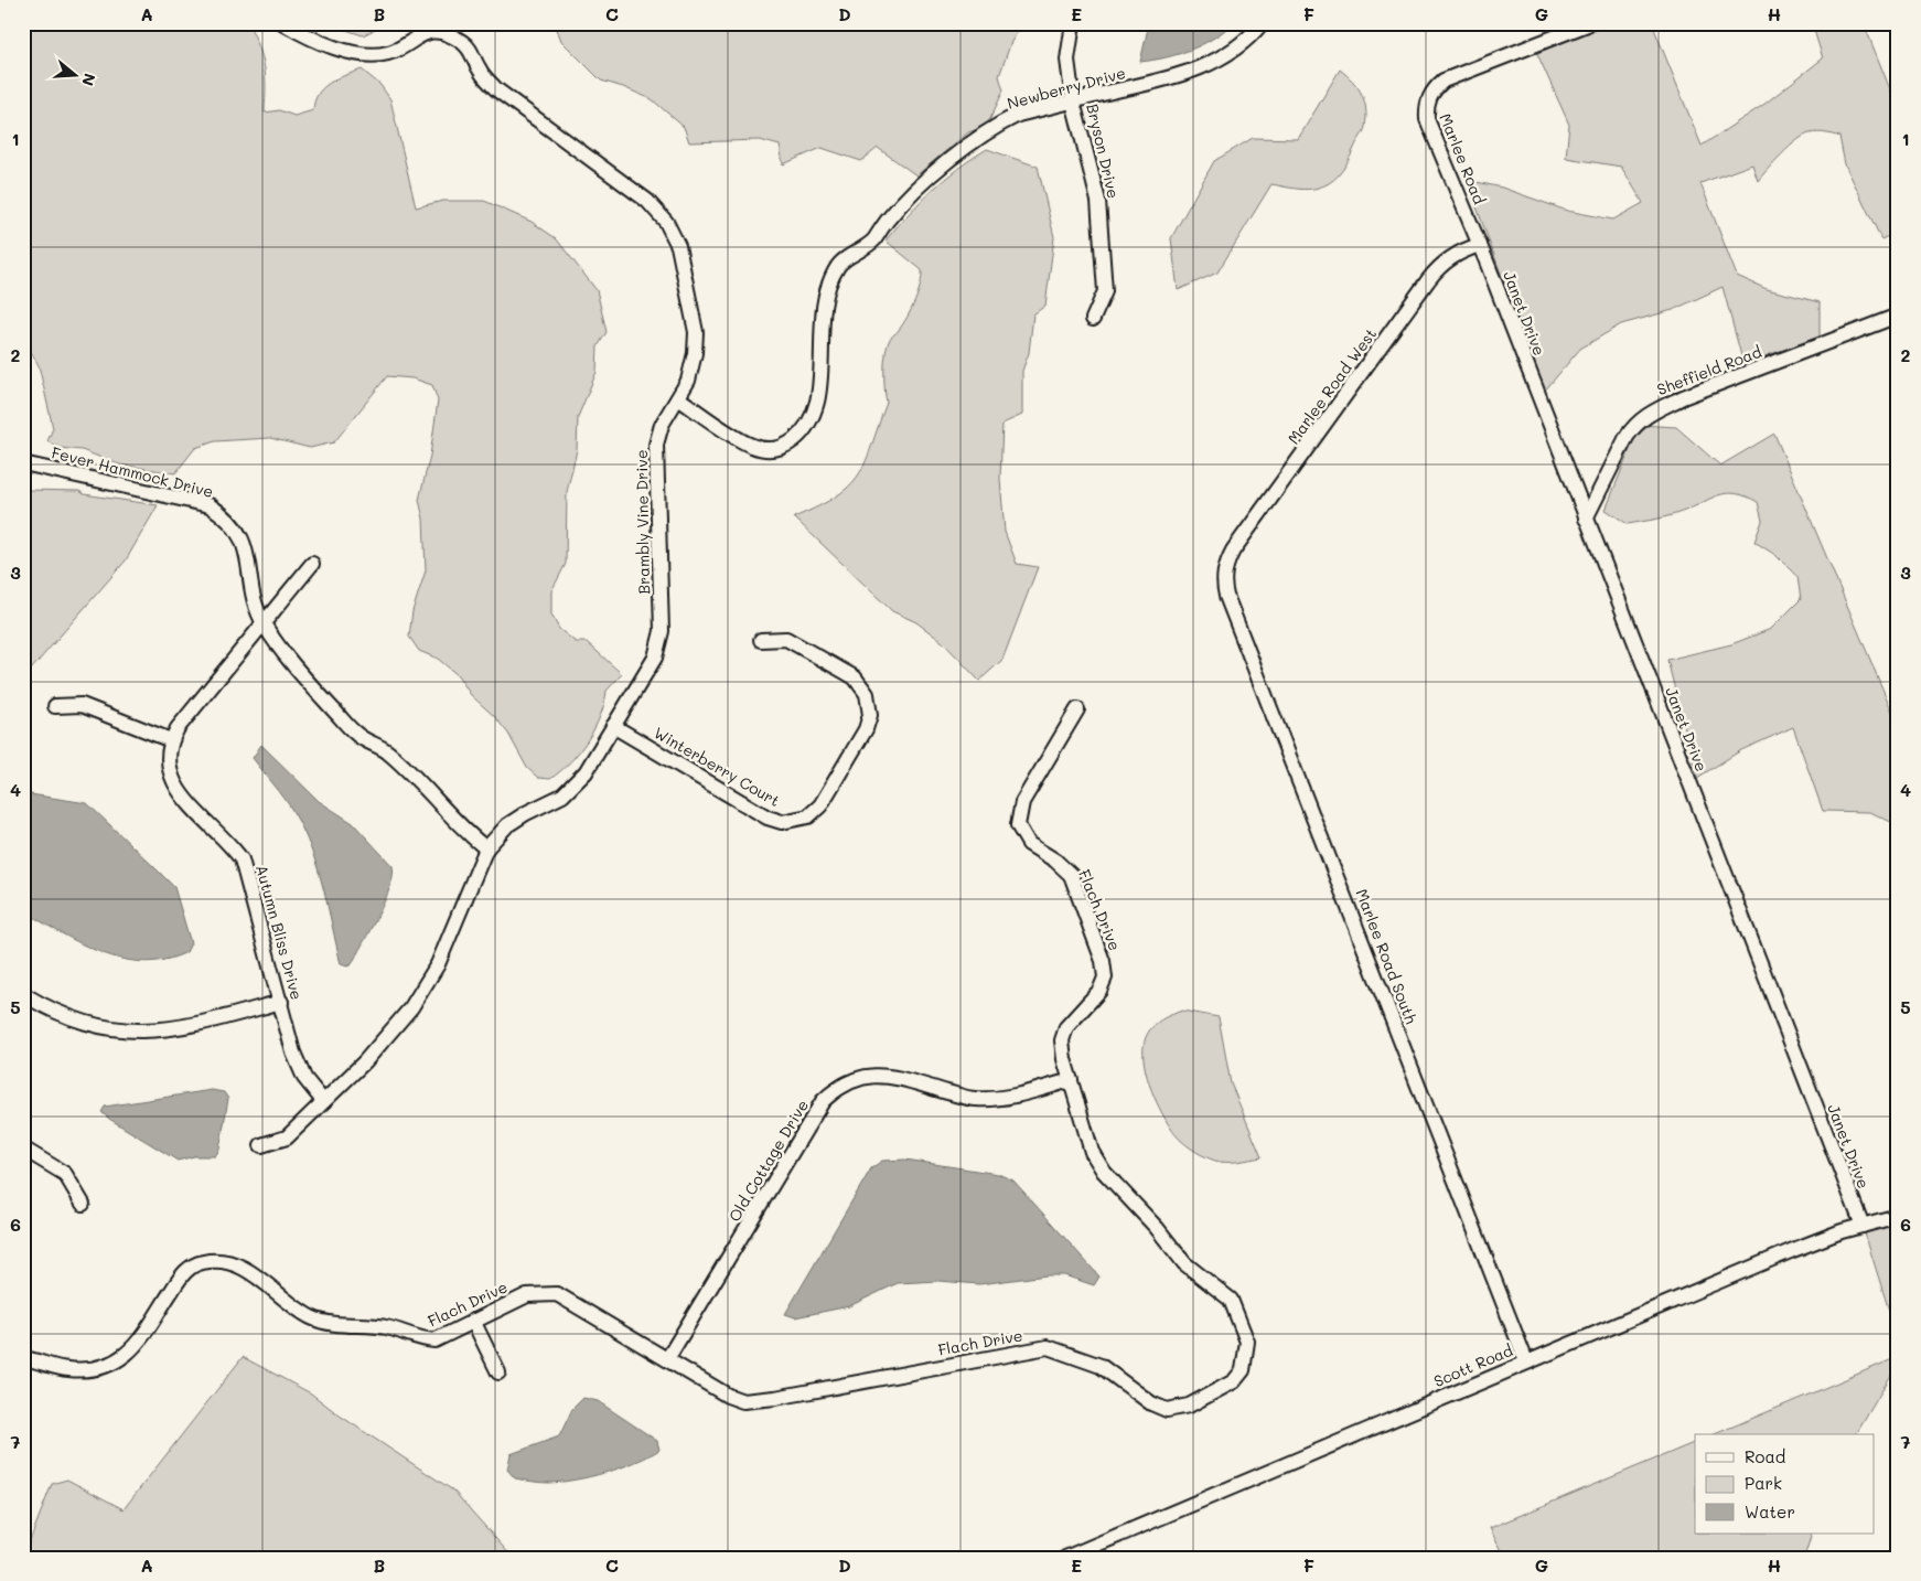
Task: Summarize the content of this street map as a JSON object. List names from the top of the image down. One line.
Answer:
{"streets":{"street":["Newberry Drive","Bryson Drive","Marlee Road","Janet Drive","Sheffield Road","Marlee Road West","Fever Hammock Drive","Brambly Vine Drive","Winterberry Court","Flach Drive","Autumn Bliss Drive","Marlee Road South","Old Cottage Drive","Scott Road"]},"crossings":[["Newberry Drive","Bryson Drive"],["Newberry Drive","Brambly Vine Drive"],["Marlee Road","Janet Drive"],["Marlee Road","Marlee Road West"],["Janet Drive","Sheffield Road"],["Janet Drive","Marlee Road West"],["Janet Drive","Scott Road"],["Marlee Road West","Marlee Road South"],["Fever Hammock Drive","Brambly Vine Drive"],["Fever Hammock Drive","Autumn Bliss Drive"],["Brambly Vine Drive","Winterberry Court"],["Brambly Vine Drive","Autumn Bliss Drive"],["Flach Drive","Old Cottage Drive"],["Marlee Road South","Scott Road"]],"legend":["Road","Park","Water"],"north":"right","grid":{"columns":["A","B","C","D","E","F","G","H"],"rows":["1","2","3","4","5","6","7"]}}
